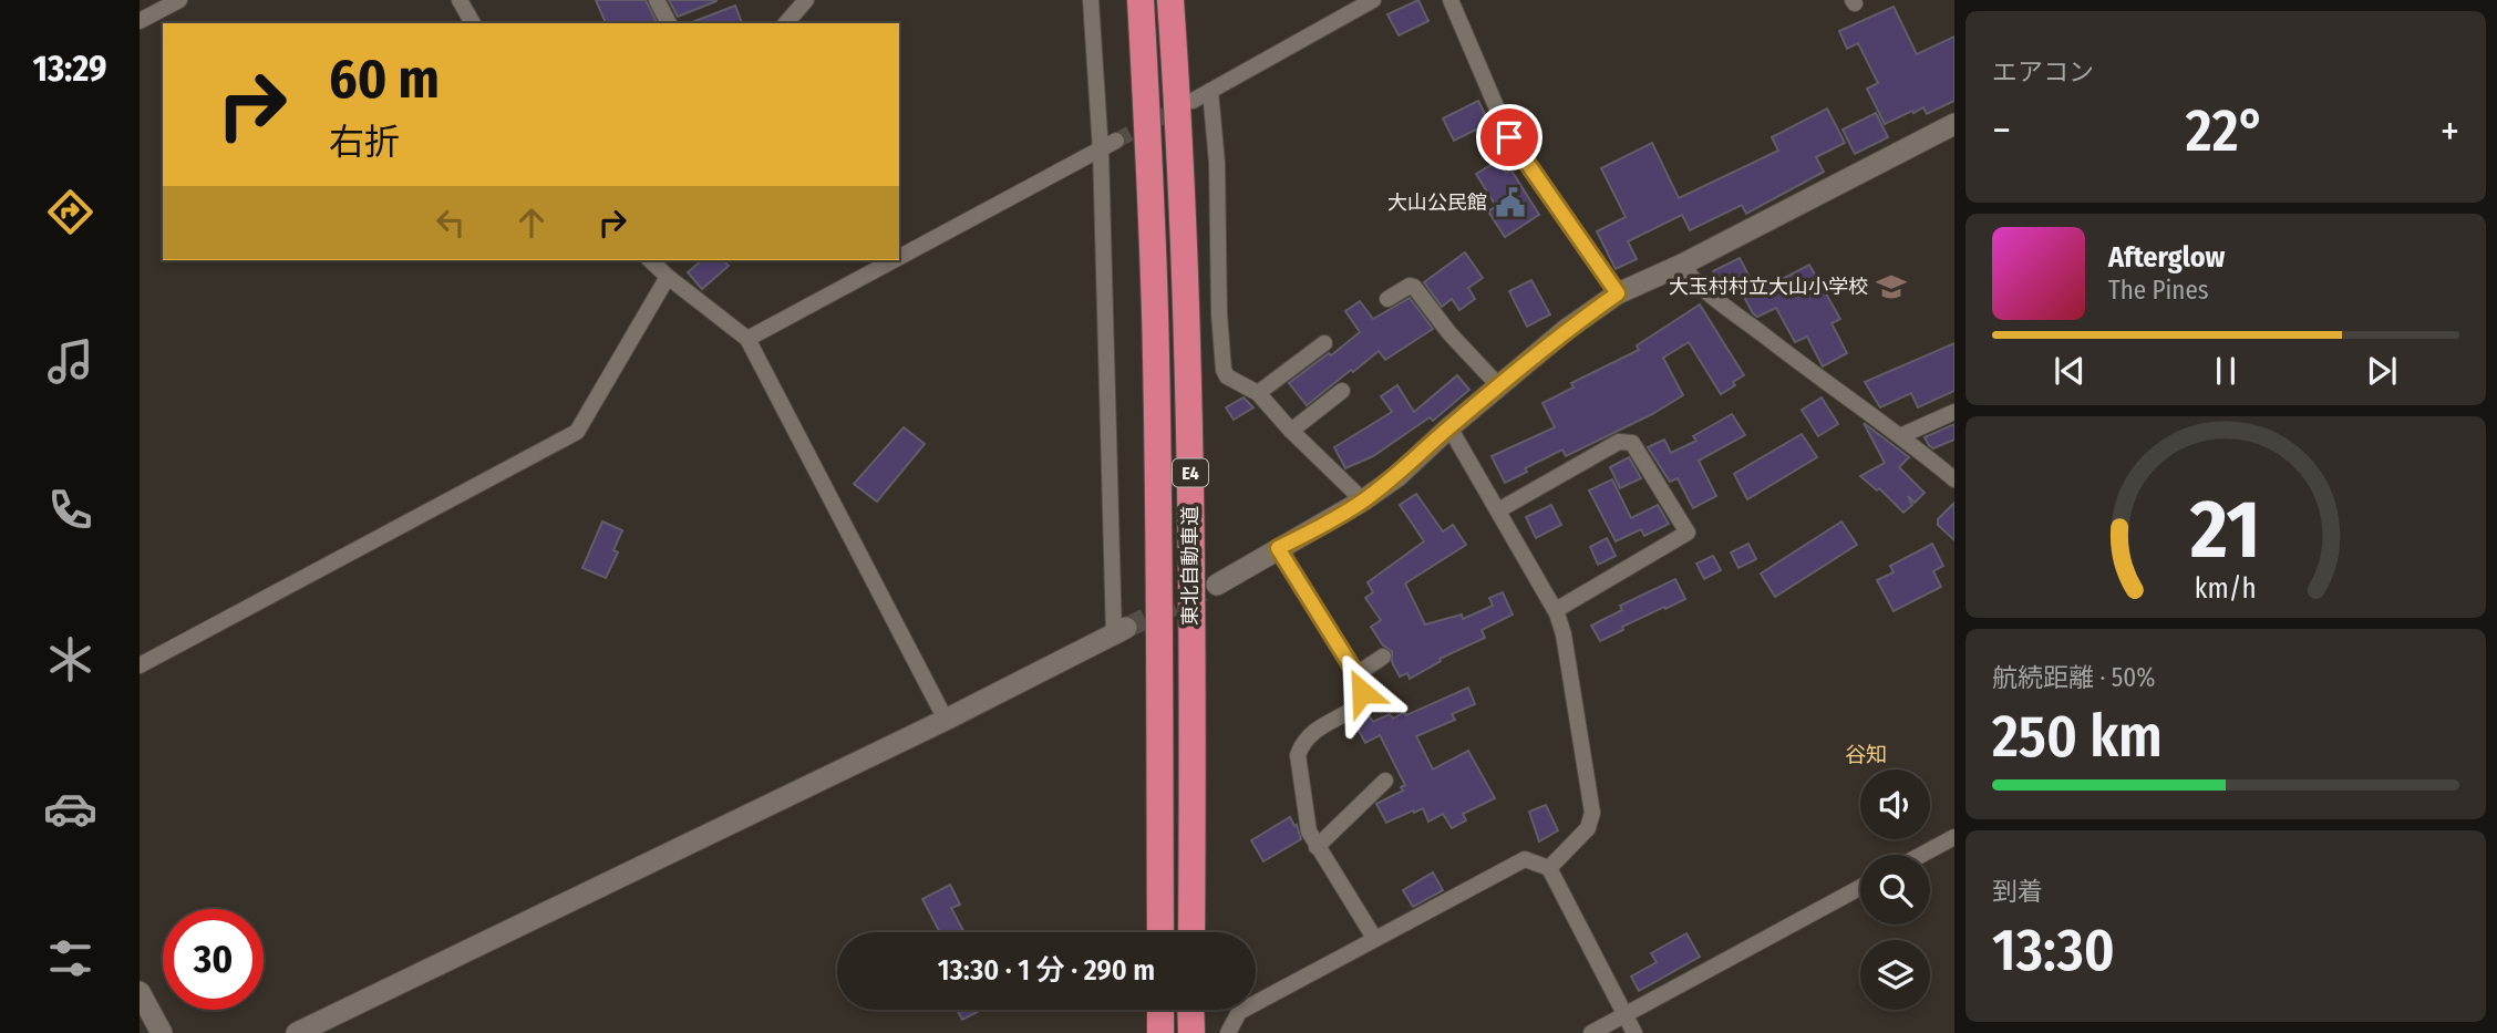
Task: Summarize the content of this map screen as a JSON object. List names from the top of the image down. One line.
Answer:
{"streets":{"highway":["E4","東北自動車道"]},"districts":["谷知"],"places":{"public building":["大山公民館"],"school or university":["大玉村村立大山小学校"]},"page":{"tabs":"13:29","tile":["エアコン",["航続距離 · 50%","250 km"],["到着","13:30"]],"turn":["60 m","右折"],"heat":["−","22°","+"],"song":["Afterglow","The Pines"],"limit":"30","trip":"13:30 · 1 分 · 290 m","gauge":["21","km/h"]}}
